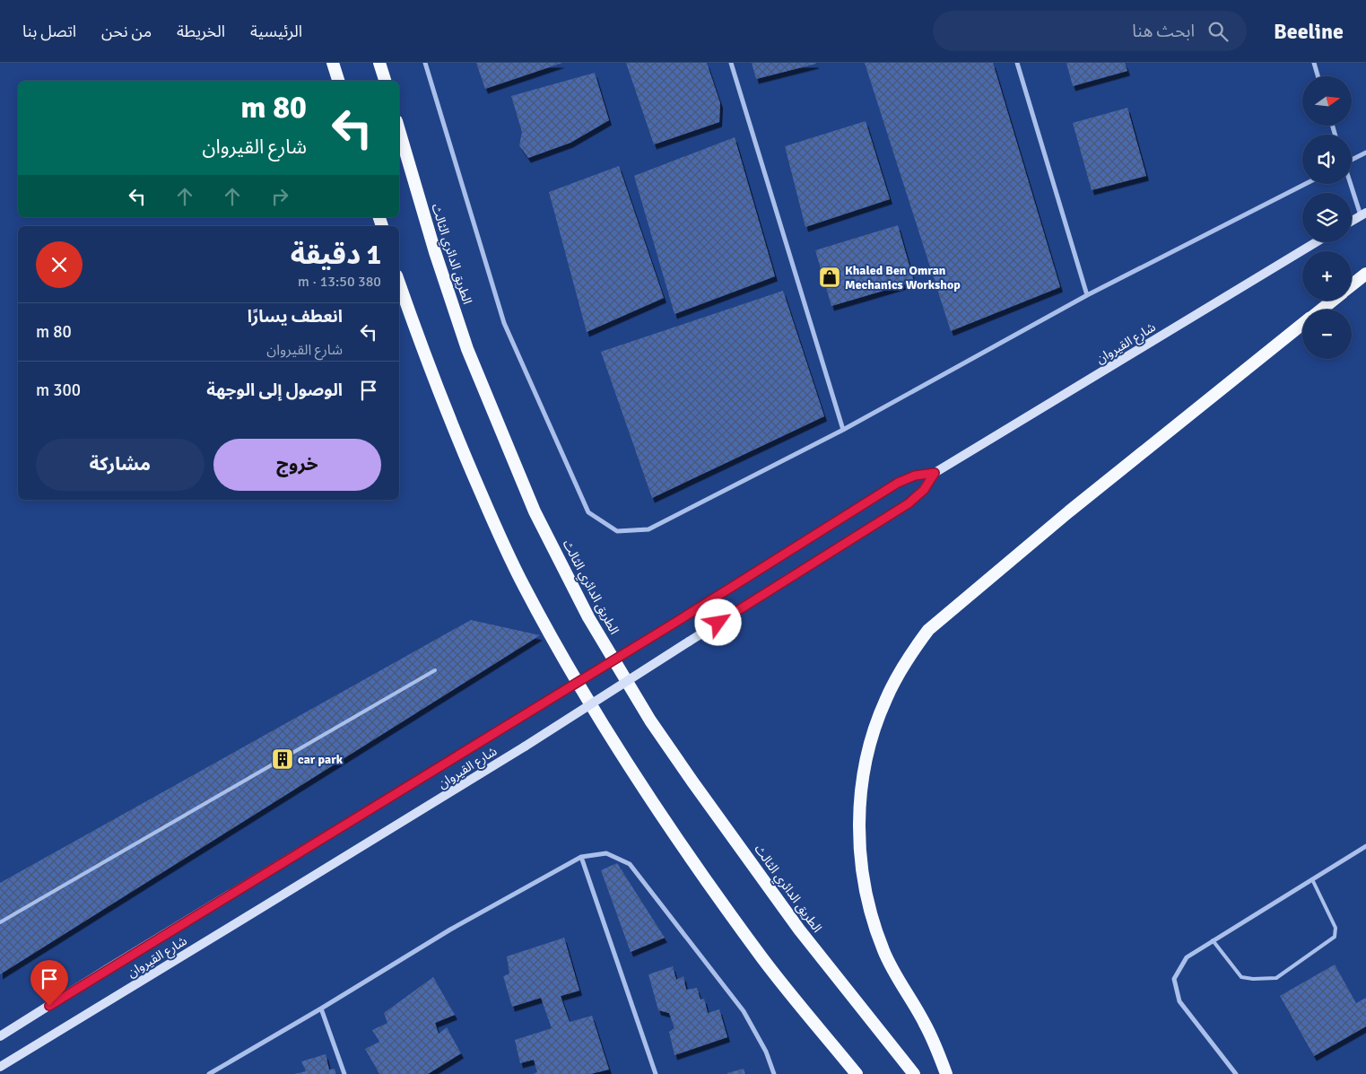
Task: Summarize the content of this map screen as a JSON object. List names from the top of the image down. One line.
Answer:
{"streets":{"highway":["الطريق الدائري الثالث"],"main road":["شارع القيروان"]},"places":{"shop":["Khaled Ben Omran Mechanics Workshop"],"building":["car park"]},"north":"right","page":{"header":"Beeline","search":"ابحث هنا","nav":["الرئيسية","الخريطة","من نحن","اتصل بنا"],"map_buttons":["+","−"],"turn":["80 m","شارع القيروان"],"heading":["1 دقيقة","380 m · 13:50"],"list":[{"name":"انعطف يسارًا","note":"شارع القيروان","value":"80 m"},{"name":"الوصول إلى الوجهة","value":"300 m"}],"buttons":["خروج","مشاركة"]}}
